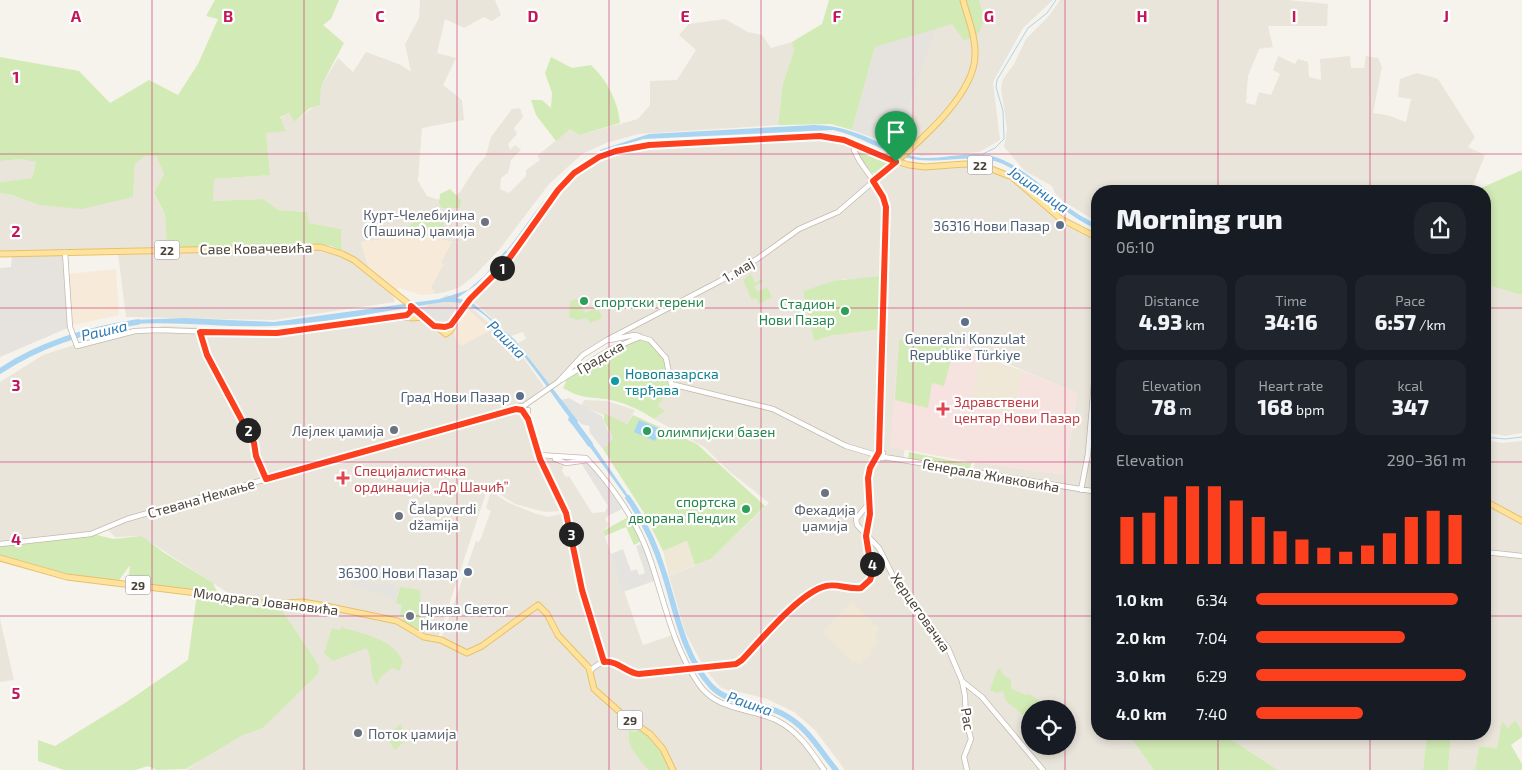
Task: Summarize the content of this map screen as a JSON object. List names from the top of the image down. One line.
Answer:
{"streets":{"main road":["22","Саве Ковачевића","29","Миодрага Јовановића"],"street":["1. мај","Градска","Генерала Живковића","Стевана Немање","Херцеговачка","Рас"]},"crossings":[["22","Саве Ковачевића"],["22","1. мај"],["1. мај","Градска"],["1. мај","Стевана Немање"],["Градска","Генерала Живковића"],["29","Миодрага Јовановића"],["Херцеговачка","Рас"]],"water":["Јошаница","Рашка"],"places":{"other":["Курт-Челебијина (Пашина) џамија","36316 Нови Пазар","спортски терени","Стадион Нови Пазар","Generalni Konzulat Republike Türkiye","Новопазарска тврђава","Град Нови Пазар","Лејлек џамија","олимпијски базен","Фехадија џамија","спортска дворана Пендик","Čalapverdi džamija","36300 Нови Пазар","Црква Светог Николе","Поток џамија"],"health":["Здравствени центар Нови Пазар","Специјалистичка ординација „Др Шачић”"]},"page":{"heading":["Morning run","06:10"],"pins":["1","2","3","4"],"stats":[["Distance","4.93 km"],["Time","34:16"],["Pace","6:57 /km"],["Elevation","78 m"],["Heart rate","168 bpm"],["kcal","347"]],"chart":["Elevation","290–361 m"],"list":[{"name":"1.0 km","note":"6:34"},{"name":"2.0 km","note":"7:04"},{"name":"3.0 km","note":"6:29"},{"name":"4.0 km","note":"7:40"}]},"grid":{"columns":["A","B","C","D","E","F","G","H","I","J"],"rows":["1","2","3","4","5"]}}
